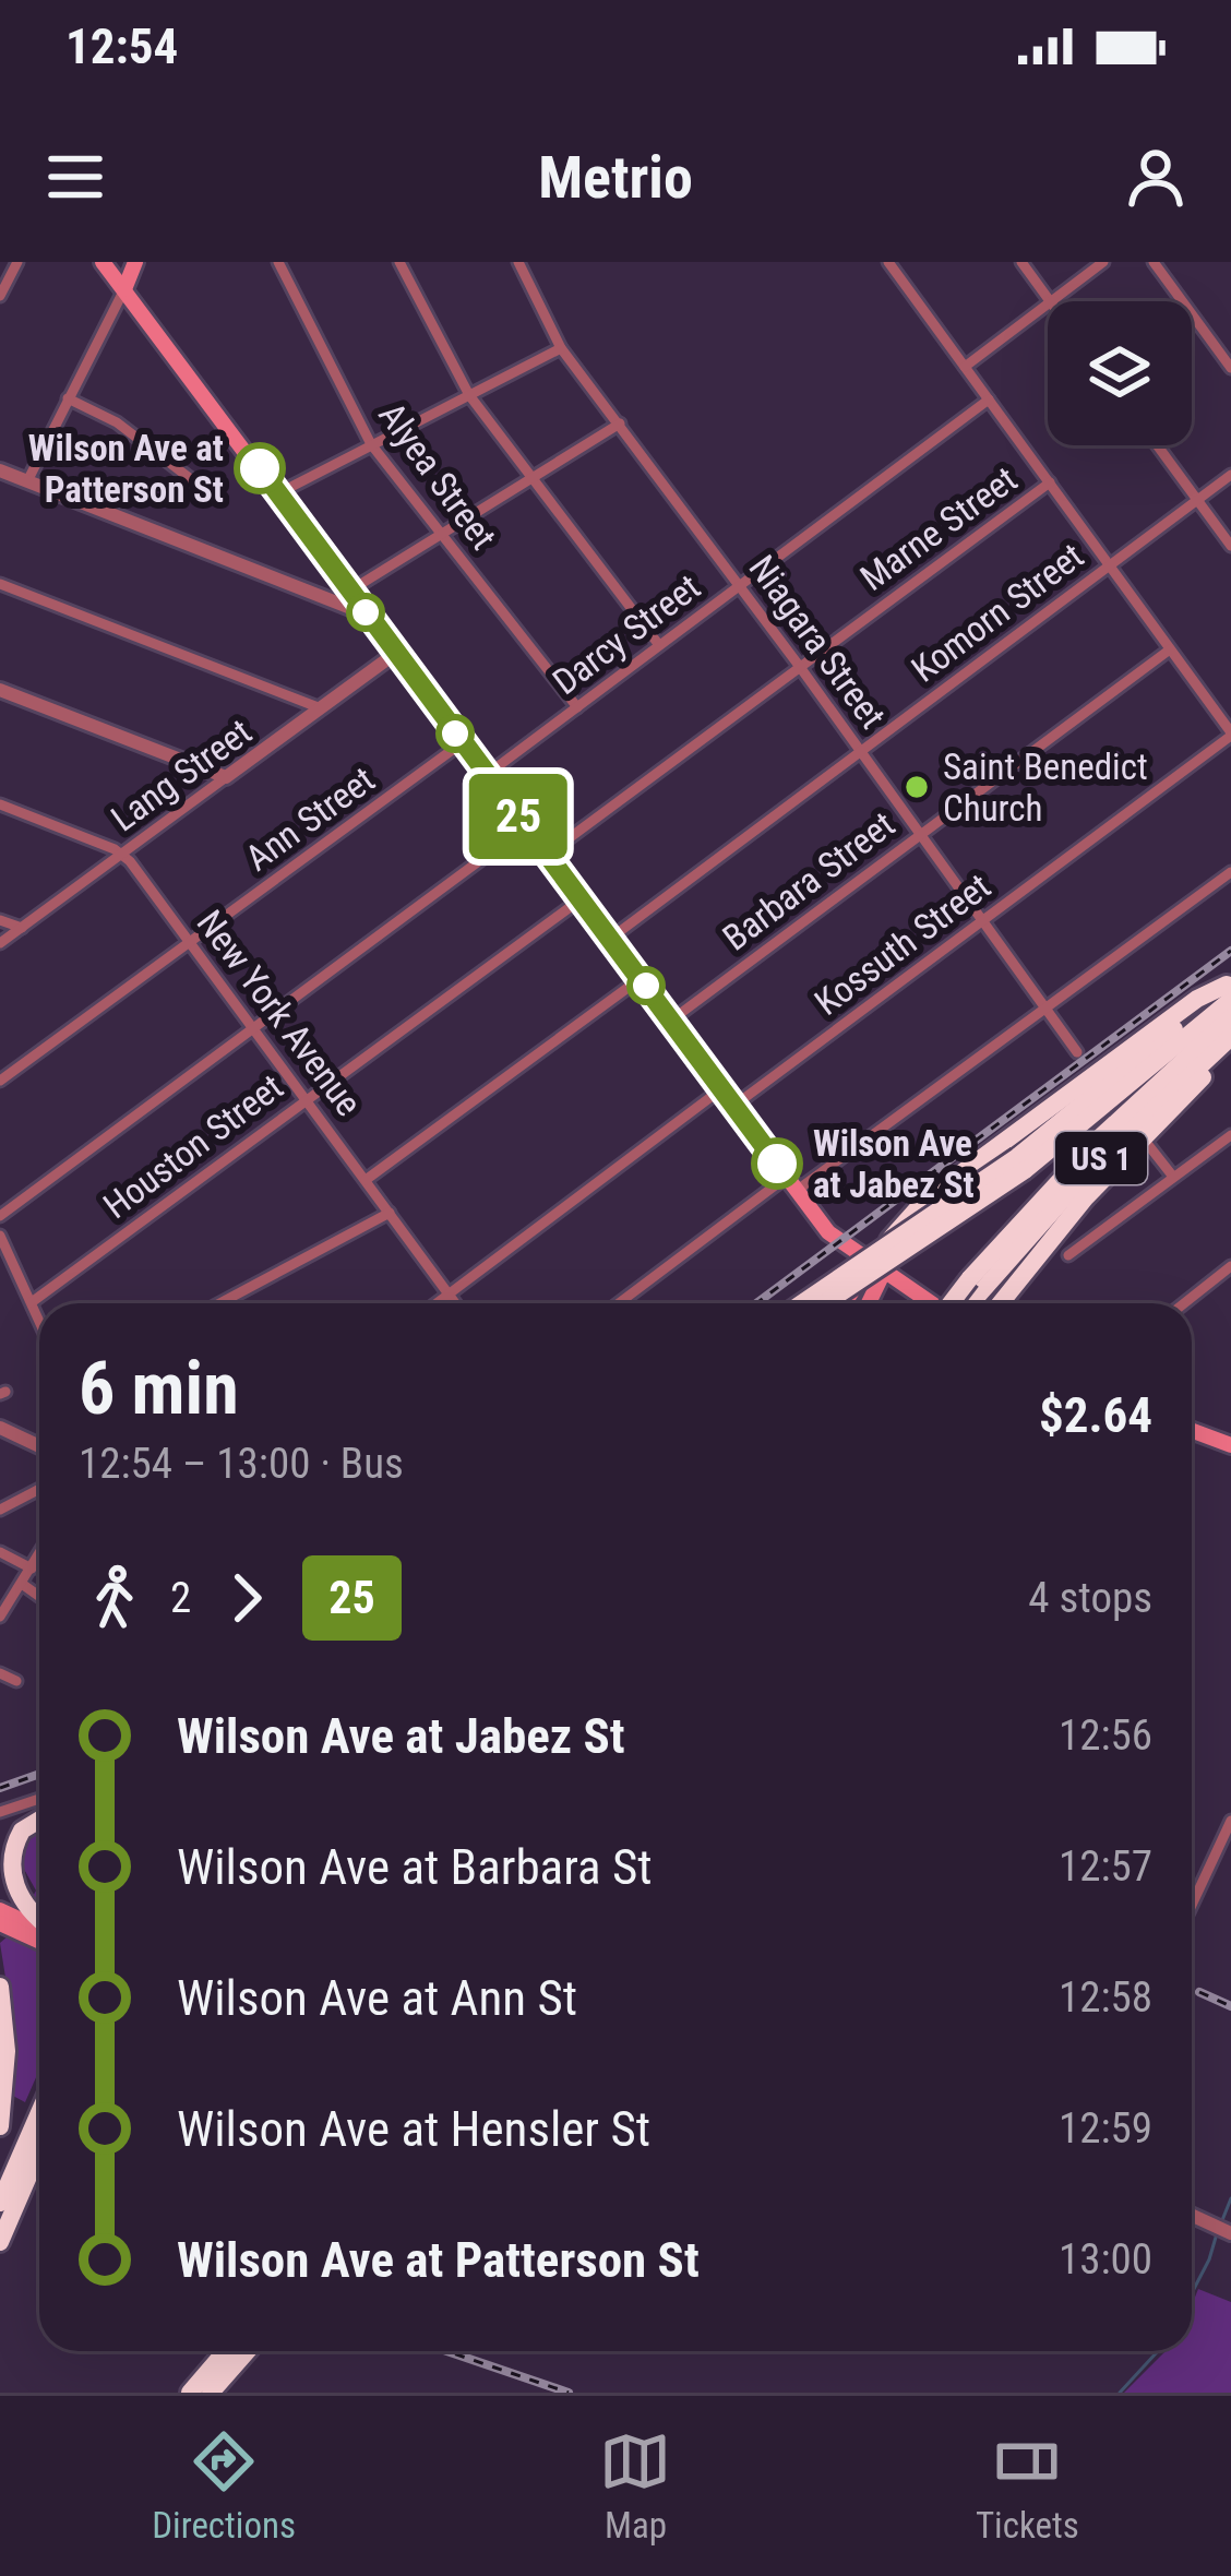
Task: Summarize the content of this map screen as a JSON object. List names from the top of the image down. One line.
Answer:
{"streets":{"highway":["US 1"],"street":["Alyea Street","Marne Street","Komorn Street","Darcy Street","Niagara Street","Lang Street","Ann Street","Barbara Street","Kossuth Street","New York Avenue","Houston Street"]},"crossings":[["Alyea Street","Darcy Street"],["Marne Street","Niagara Street"],["Komorn Street","Niagara Street"],["Darcy Street","Niagara Street"],["Niagara Street","Barbara Street"],["Niagara Street","Kossuth Street"],["Lang Street","New York Avenue"],["Ann Street","New York Avenue"],["New York Avenue","Houston Street"]],"places":["Wilson Ave at Patterson St","Saint Benedict Church","Wilson Ave at Jabez St"],"lines":["bus line 25"],"page":{"status":"12:54","header":"Metrio","on_map":"25","heading":["6 min","12:54 – 13:00 · Bus","$2.64"],"legs":["2","25","4 stops"],"list":[{"name":"Wilson Ave at Jabez St","value":"12:56"},{"name":"Wilson Ave at Barbara St","value":"12:57"},{"name":"Wilson Ave at Ann St","value":"12:58"},{"name":"Wilson Ave at Hensler St","value":"12:59"},{"name":"Wilson Ave at Patterson St","value":"13:00"}],"tabs":["Directions","Map","Tickets"]}}
